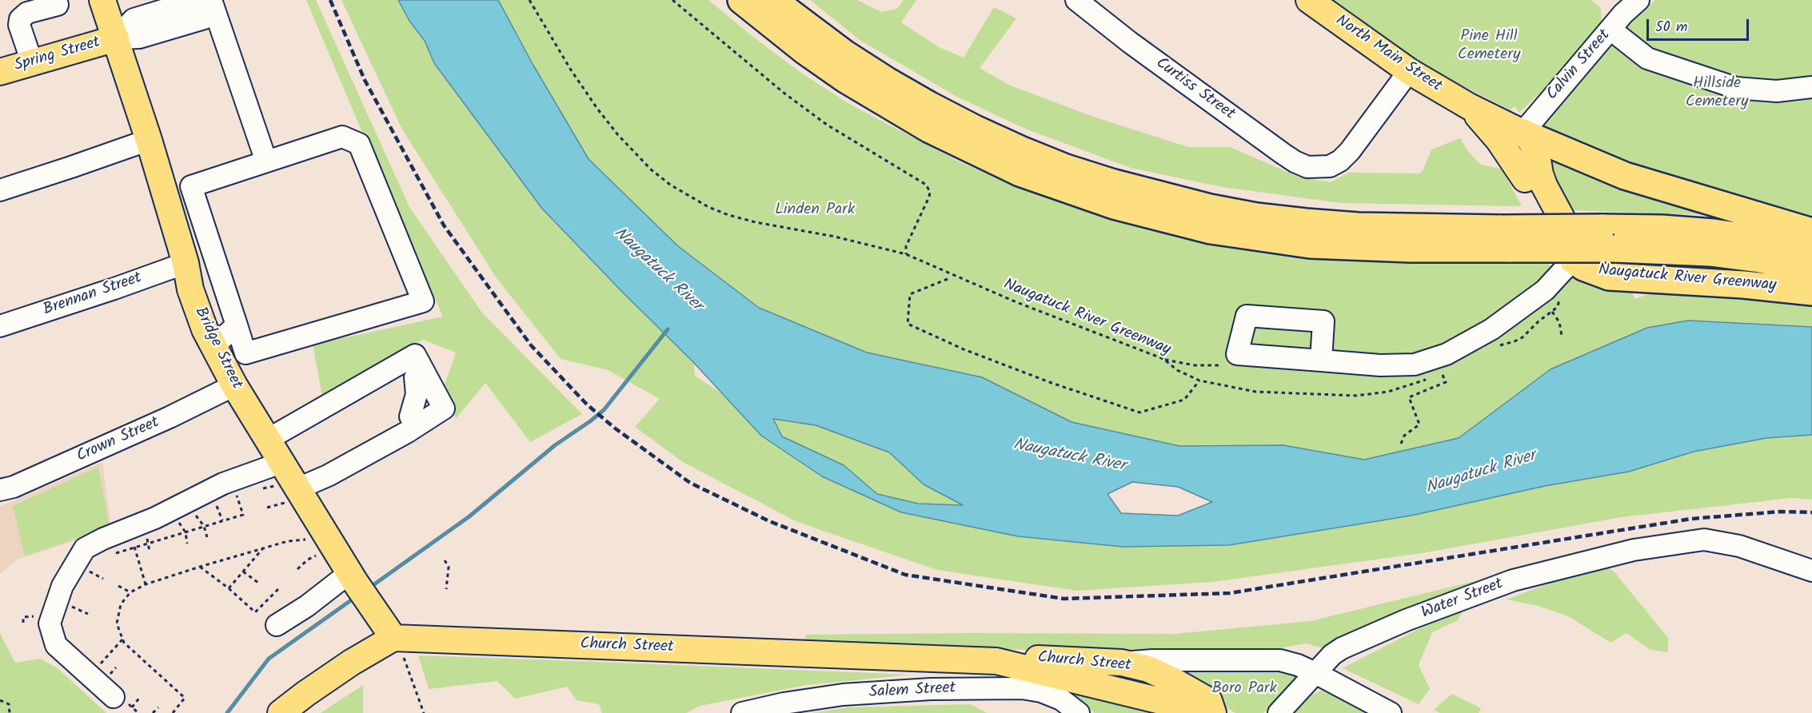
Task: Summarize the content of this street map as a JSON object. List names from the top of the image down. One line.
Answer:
{"streets":{"main road":["North Main Street","Spring Street","Bridge Street","Church Street"],"street":["Calvin Street","Curtiss Street","Brennan Street","Crown Street","Water Street","Salem Street"],"path":["Naugatuck River Greenway"]},"crossings":[["North Main Street","Calvin Street"],["North Main Street","Curtiss Street"],["Spring Street","Bridge Street"],["Brennan Street","Bridge Street"],["Bridge Street","Crown Street"],["Bridge Street","Church Street"]],"water":["Naugatuck River"],"parks":["Pine Hill Cemetery","Hillside Cemetery","Linden Park","Boro Park"],"scale_bar":"50 m"}
